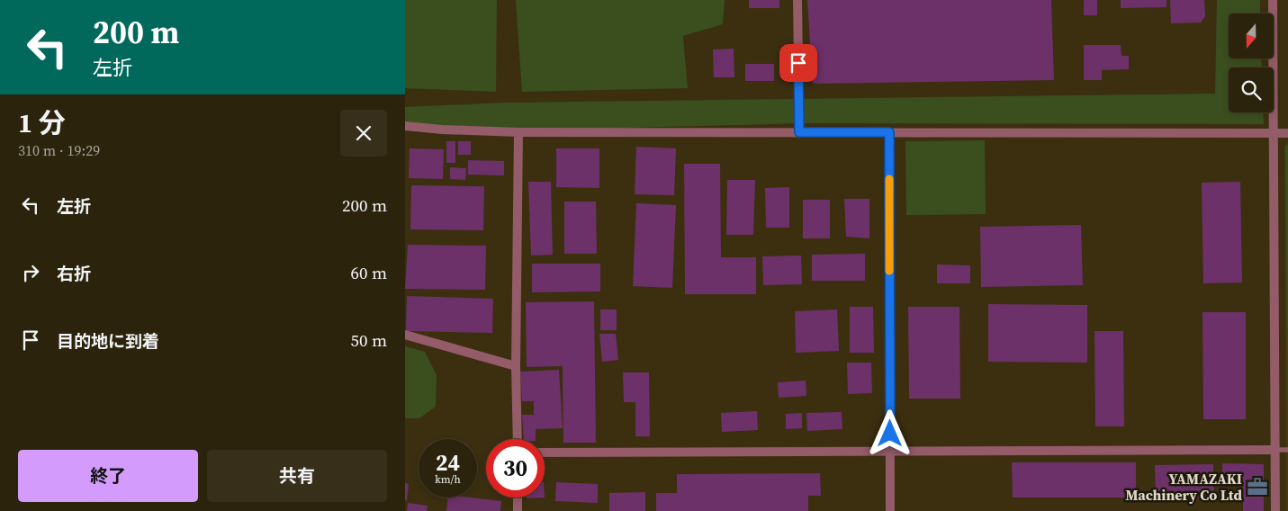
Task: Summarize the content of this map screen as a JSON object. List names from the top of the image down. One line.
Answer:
{"places":{"office":["YAMAZAKI Machinery Co Ltd"]},"north":"bottom","page":{"turn":["200 m","左折"],"heading":["1 分","310 m · 19:29"],"list":[{"name":"左折","value":"200 m"},{"name":"右折","value":"60 m"},{"name":"目的地に到着","value":"50 m"}],"speed":"24 km/h","limit":"30","buttons":["終了","共有"]}}
